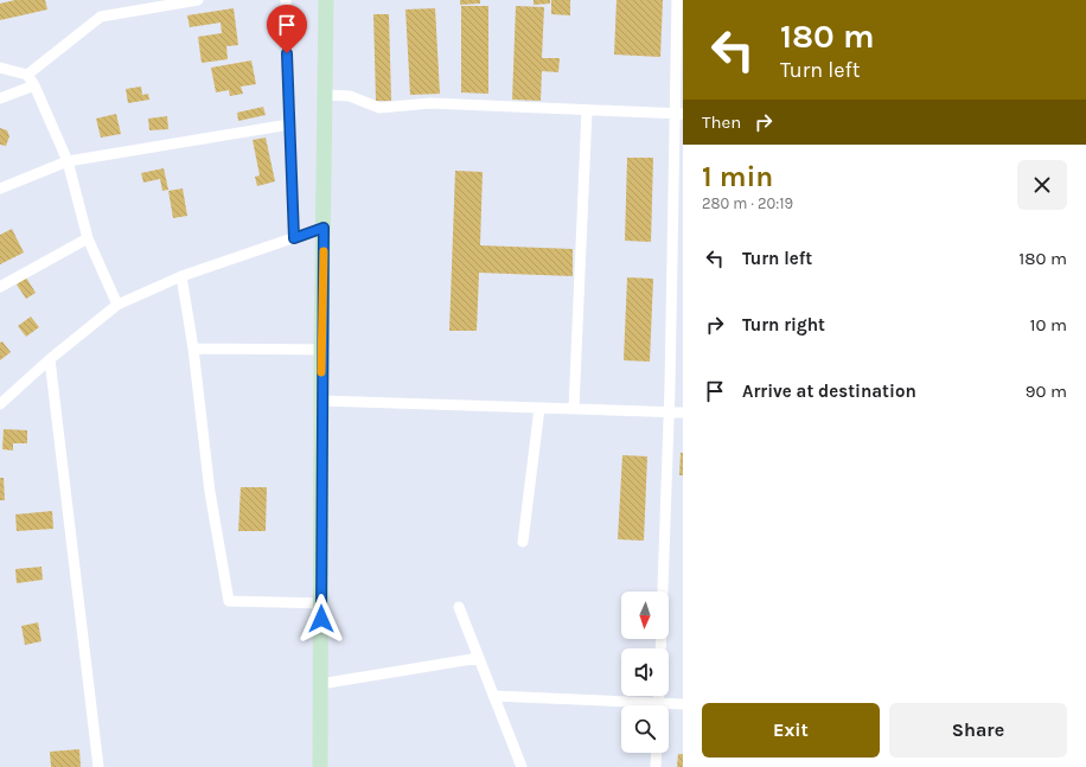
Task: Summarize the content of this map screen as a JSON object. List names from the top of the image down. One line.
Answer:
{"north":"bottom","page":{"turn":["180 m","Turn left"],"then":"Then","heading":["1 min","280 m · 20:19"],"list":[{"name":"Turn left","value":"180 m"},{"name":"Turn right","value":"10 m"},{"name":"Arrive at destination","value":"90 m"}],"buttons":["Exit","Share"]}}
